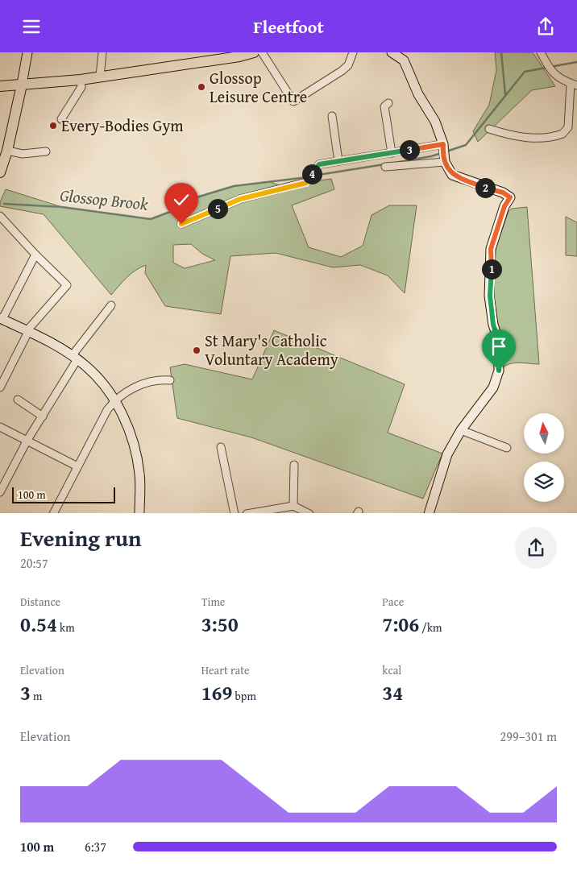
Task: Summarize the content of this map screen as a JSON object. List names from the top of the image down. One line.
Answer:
{"water":["Glossop Brook"],"places":["Glossop Leisure Centre","Every-Bodies Gym","St Mary's Catholic Voluntary Academy"],"scale_bar":"100 m","north":"top","page":{"header":"Fleetfoot","pins":["3","4","2","5","1"],"scale":"100 m","heading":["Evening run","20:57"],"stats":[["Distance","0.54 km"],["Time","3:50"],["Pace","7:06 /km"],["Elevation","3 m"],["Heart rate","169 bpm"],["kcal","34"]],"chart":["Elevation","299–301 m"],"list":[{"name":"100 m","note":"6:37"}]}}
